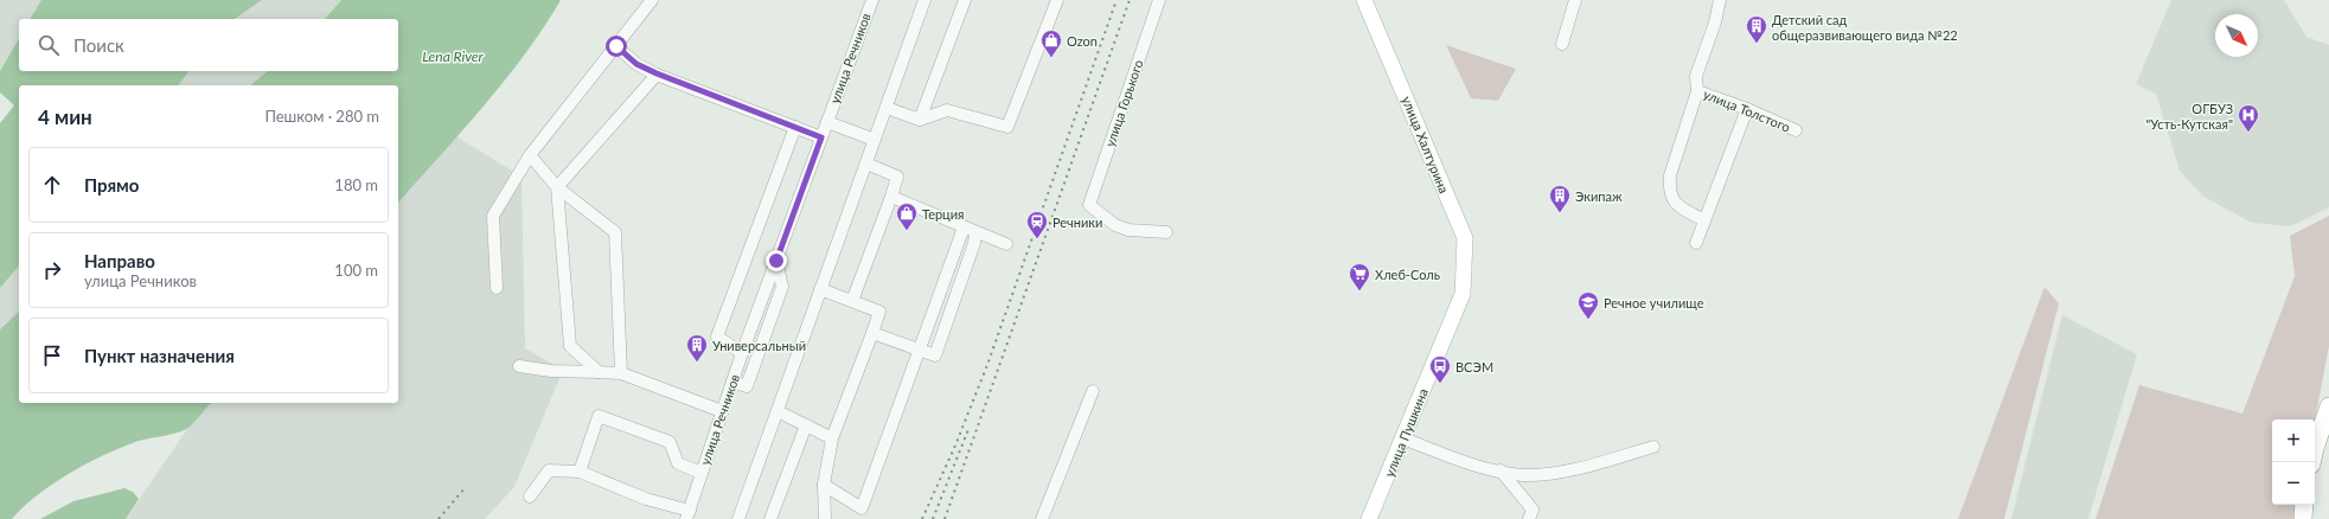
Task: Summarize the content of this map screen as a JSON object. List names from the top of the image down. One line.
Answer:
{"streets":{"main road":["улица Халтурина","улица Пушкина"],"street":["улица Речников","улица Горького","улица Толстого"]},"crossings":[["улица Халтурина","улица Пушкина"]],"water":["Lena River"],"places":{"building":["Детский сад общеразвивающего вида №22","Экипаж","Универсальный"],"shop":["Ozon","Терция"],"hospital":["ОГБУЗ \"Усть-Кутская\""],"station":["Речники"],"supermarket":["Хлеб-Соль"],"school or university":["Речное училище"],"bus stop":["ВСЭМ"]},"north":"bottom right","page":{"search":"Поиск","heading":["4 мин","Пешком · 280 m"],"list":[["Прямо","180 m"],["Направо","улица Речников","100 m"],"Пункт назначения"],"map_buttons":["+","−"]}}
